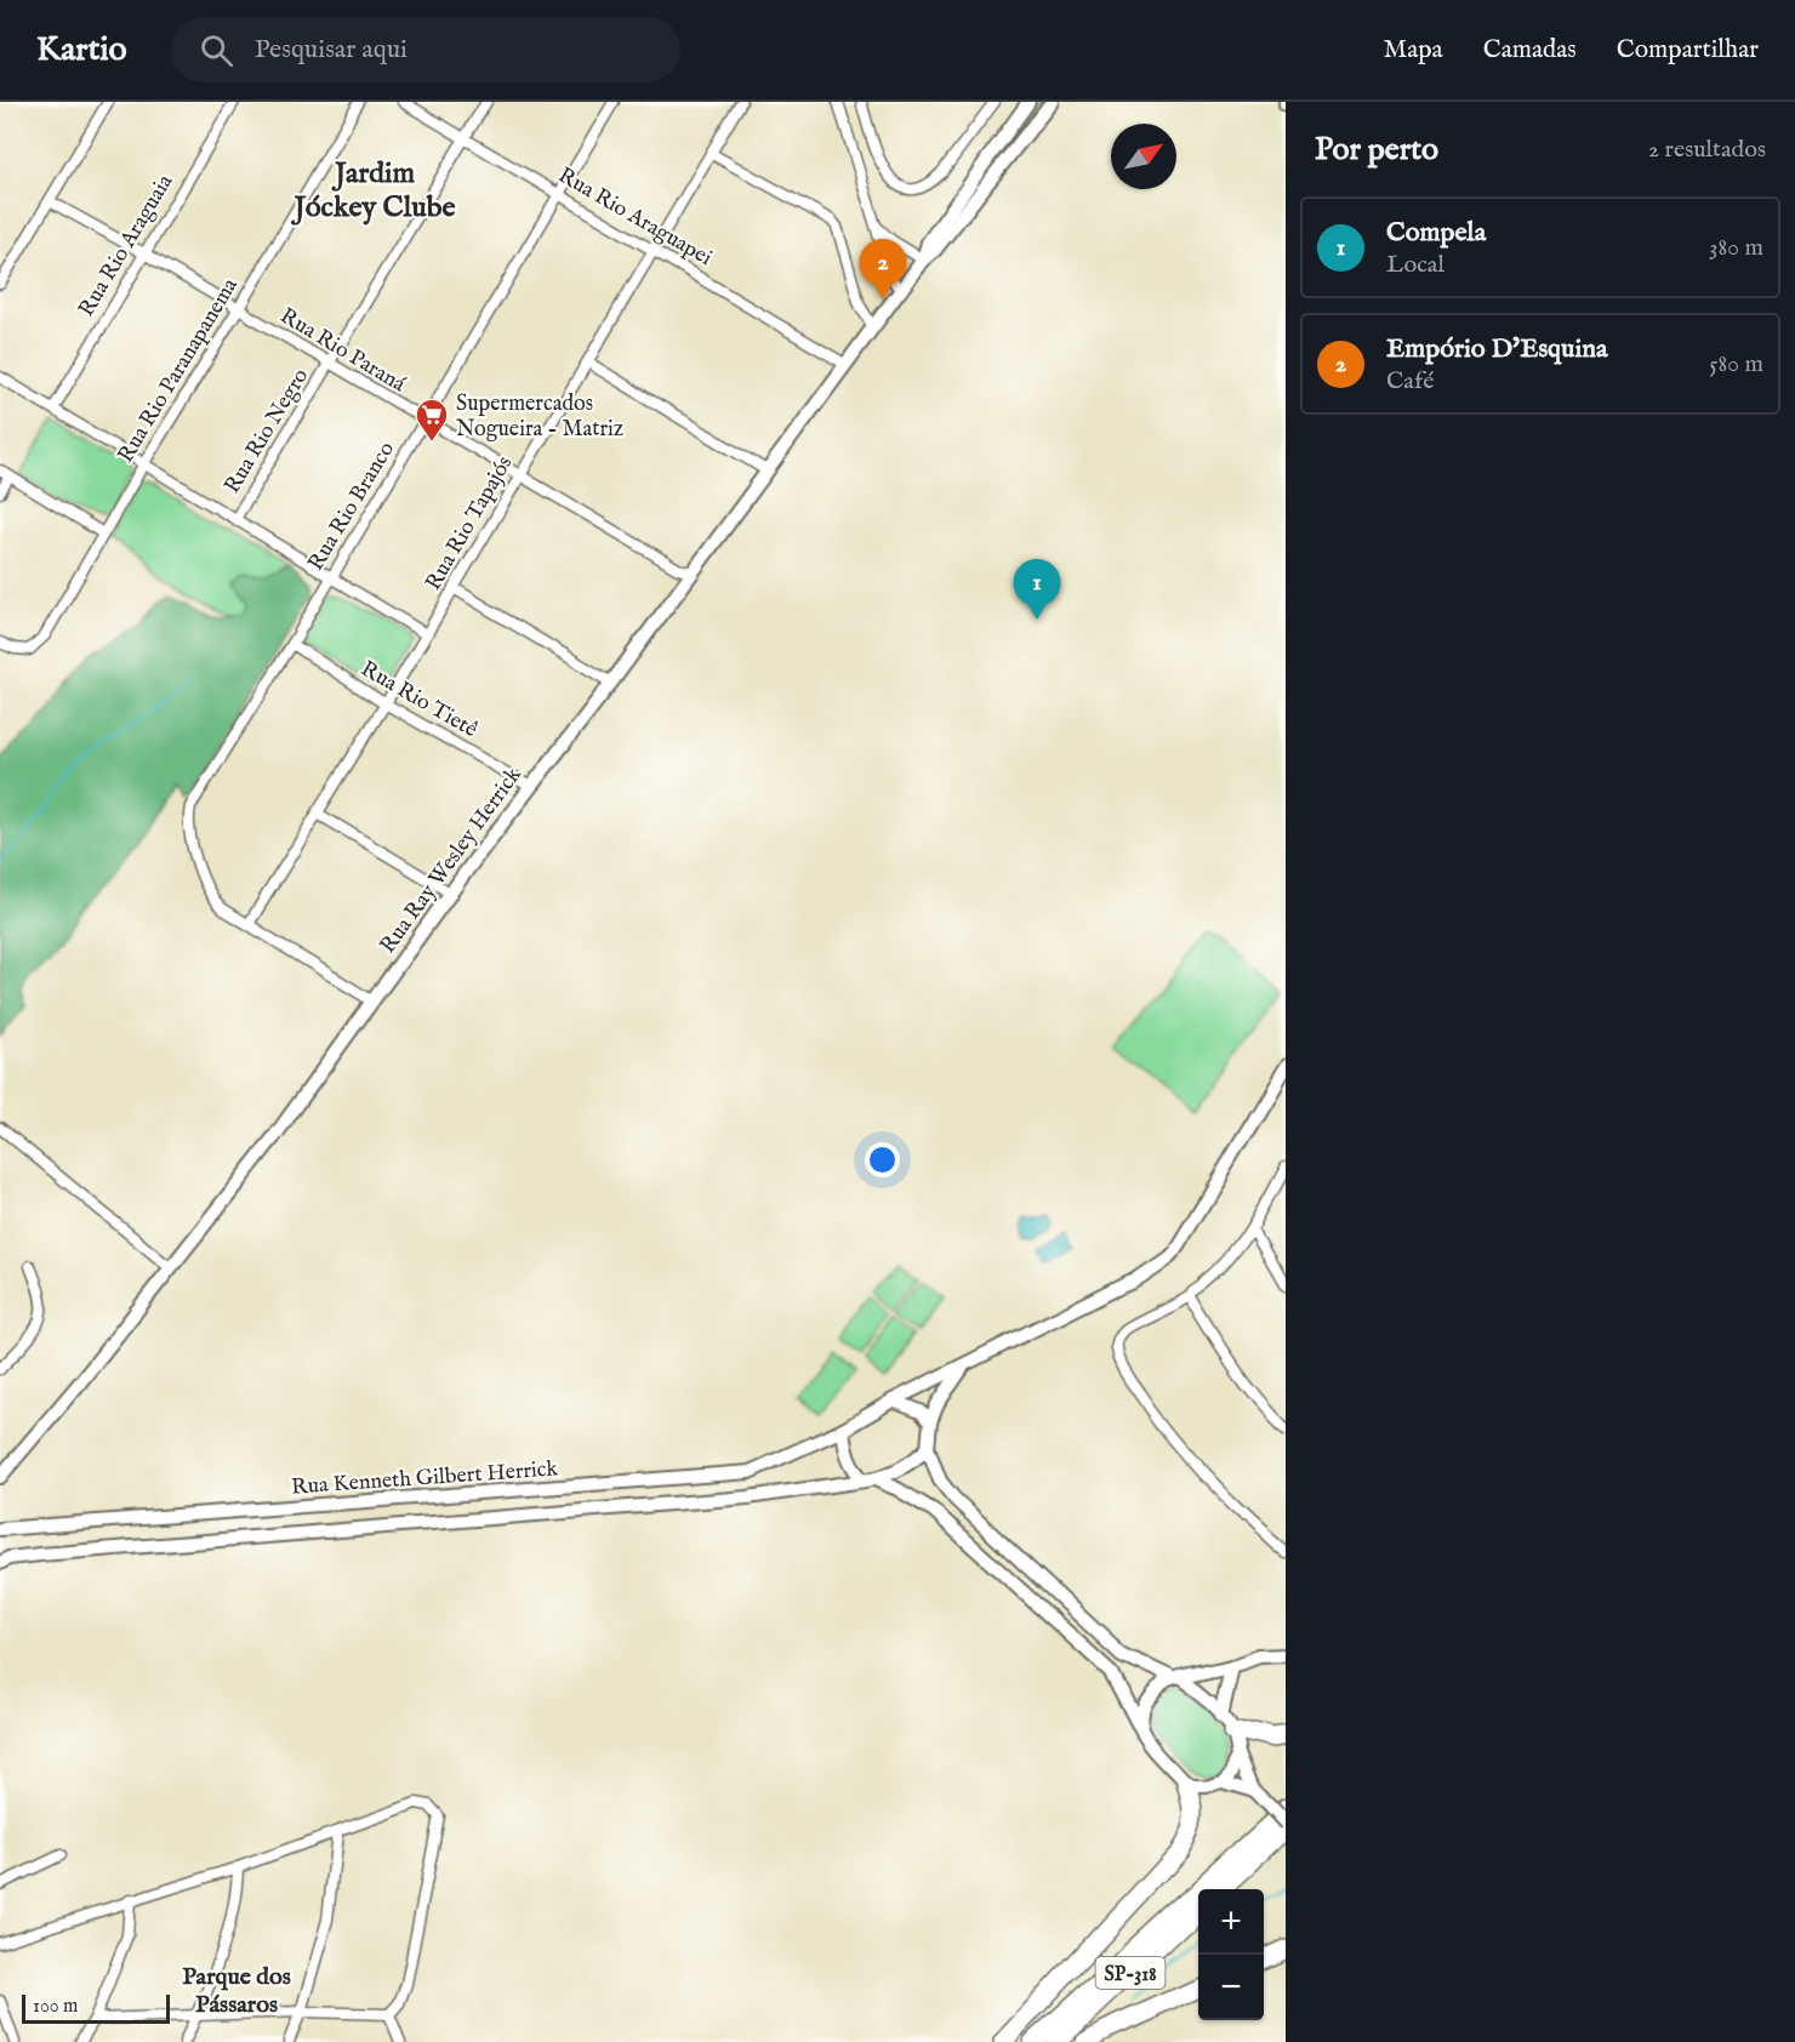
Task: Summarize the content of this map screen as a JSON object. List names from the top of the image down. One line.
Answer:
{"streets":{"highway":["SP-318"],"street":["Rua Rio Araguapei","Rua Rio Araguaia","Rua Rio Paraná","Rua Rio Paranapanema","Rua Rio Negro","Rua Rio Branco","Rua Rio Tapajós","Rua Rio Tietê","Rua Ray Wesley Herrick","Rua Kenneth Gilbert Herrick"]},"crossings":[["Rua Rio Araguapei","Rua Rio Negro"],["Rua Rio Araguapei","Rua Rio Branco"],["Rua Rio Araguapei","Rua Rio Tapajós"],["Rua Rio Araguapei","Rua Ray Wesley Herrick"],["Rua Rio Araguaia","Rua Rio Paraná"],["Rua Rio Paraná","Rua Rio Paranapanema"],["Rua Rio Paraná","Rua Rio Negro"],["Rua Rio Paraná","Rua Rio Branco"],["Rua Rio Paraná","Rua Rio Tapajós"],["Rua Rio Paraná","Rua Ray Wesley Herrick"],["Rua Rio Branco","Rua Rio Tapajós"],["Rua Rio Branco","Rua Rio Tietê"],["Rua Rio Branco","Rua Ray Wesley Herrick"],["Rua Rio Tapajós","Rua Rio Tietê"],["Rua Rio Tietê","Rua Ray Wesley Herrick"]],"districts":["Jardim Jóckey Clube","Parque dos Pássaros"],"places":{"supermarket":["Supermercados Nogueira - Matriz"]},"scale_bar":"100 m","north":"top right","page":{"header":"Kartio","search":"Pesquisar aqui","nav":["Mapa","Camadas","Compartilhar"],"heading":["Por perto","2 resultados"],"list":[{"mark":"1","name":"Compela","note":"Local","value":"380 m"},{"mark":"2","name":"Empório D'Esquina","note":"Café","value":"580 m"}],"pins":["2","1"],"map_buttons":["+","−"],"scale":"100 m"}}
